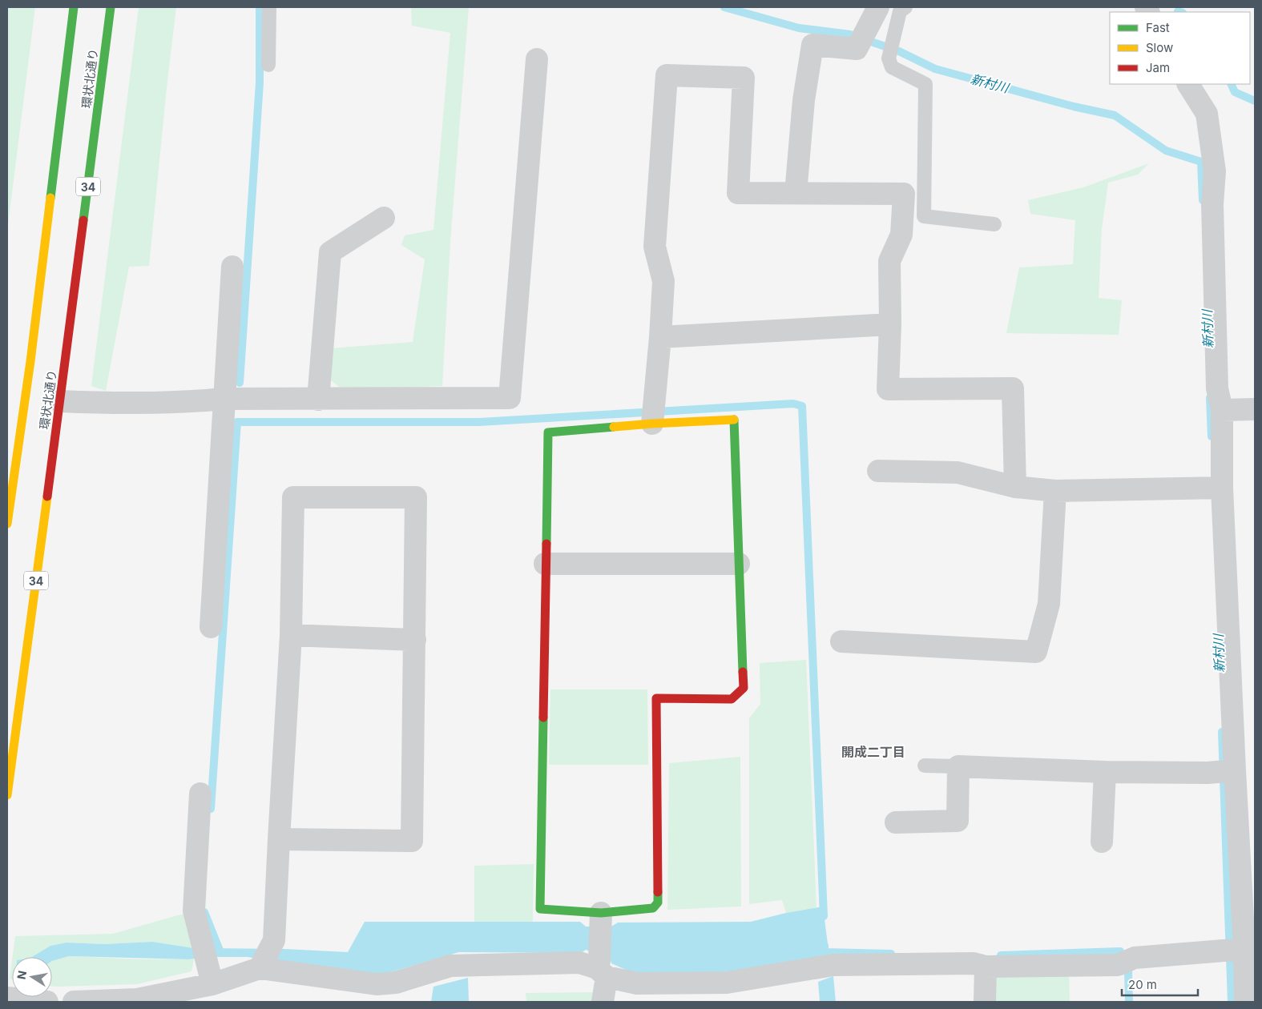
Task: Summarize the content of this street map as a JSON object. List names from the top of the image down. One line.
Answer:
{"streets":{"main road":["環状北通り","34"]},"districts":["開成二丁目"],"water":["新村川"],"legend":["Fast","Slow","Jam"],"scale_bar":"20 m","north":"left"}
